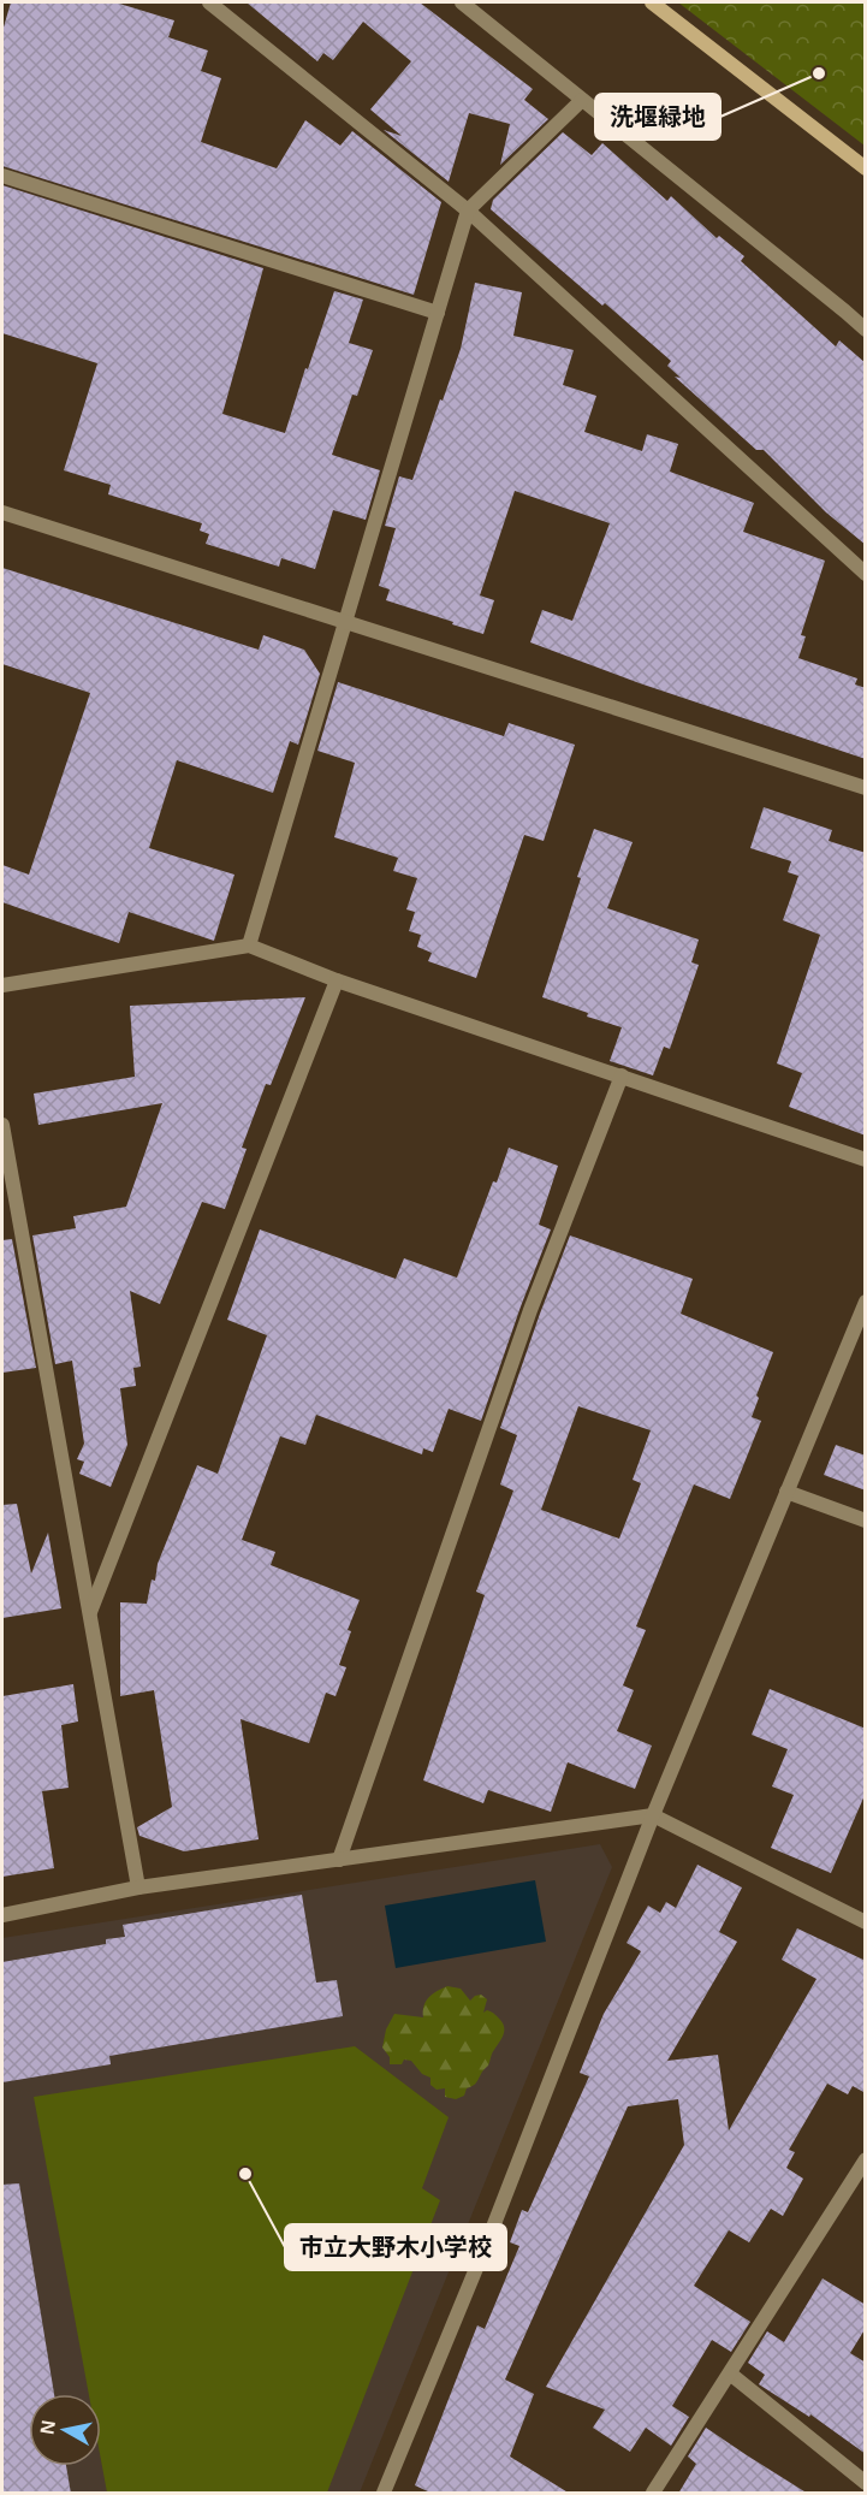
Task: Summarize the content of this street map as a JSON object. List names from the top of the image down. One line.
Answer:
{"places":["洗堰緑地","市立大野木小学校"],"north":"left"}
